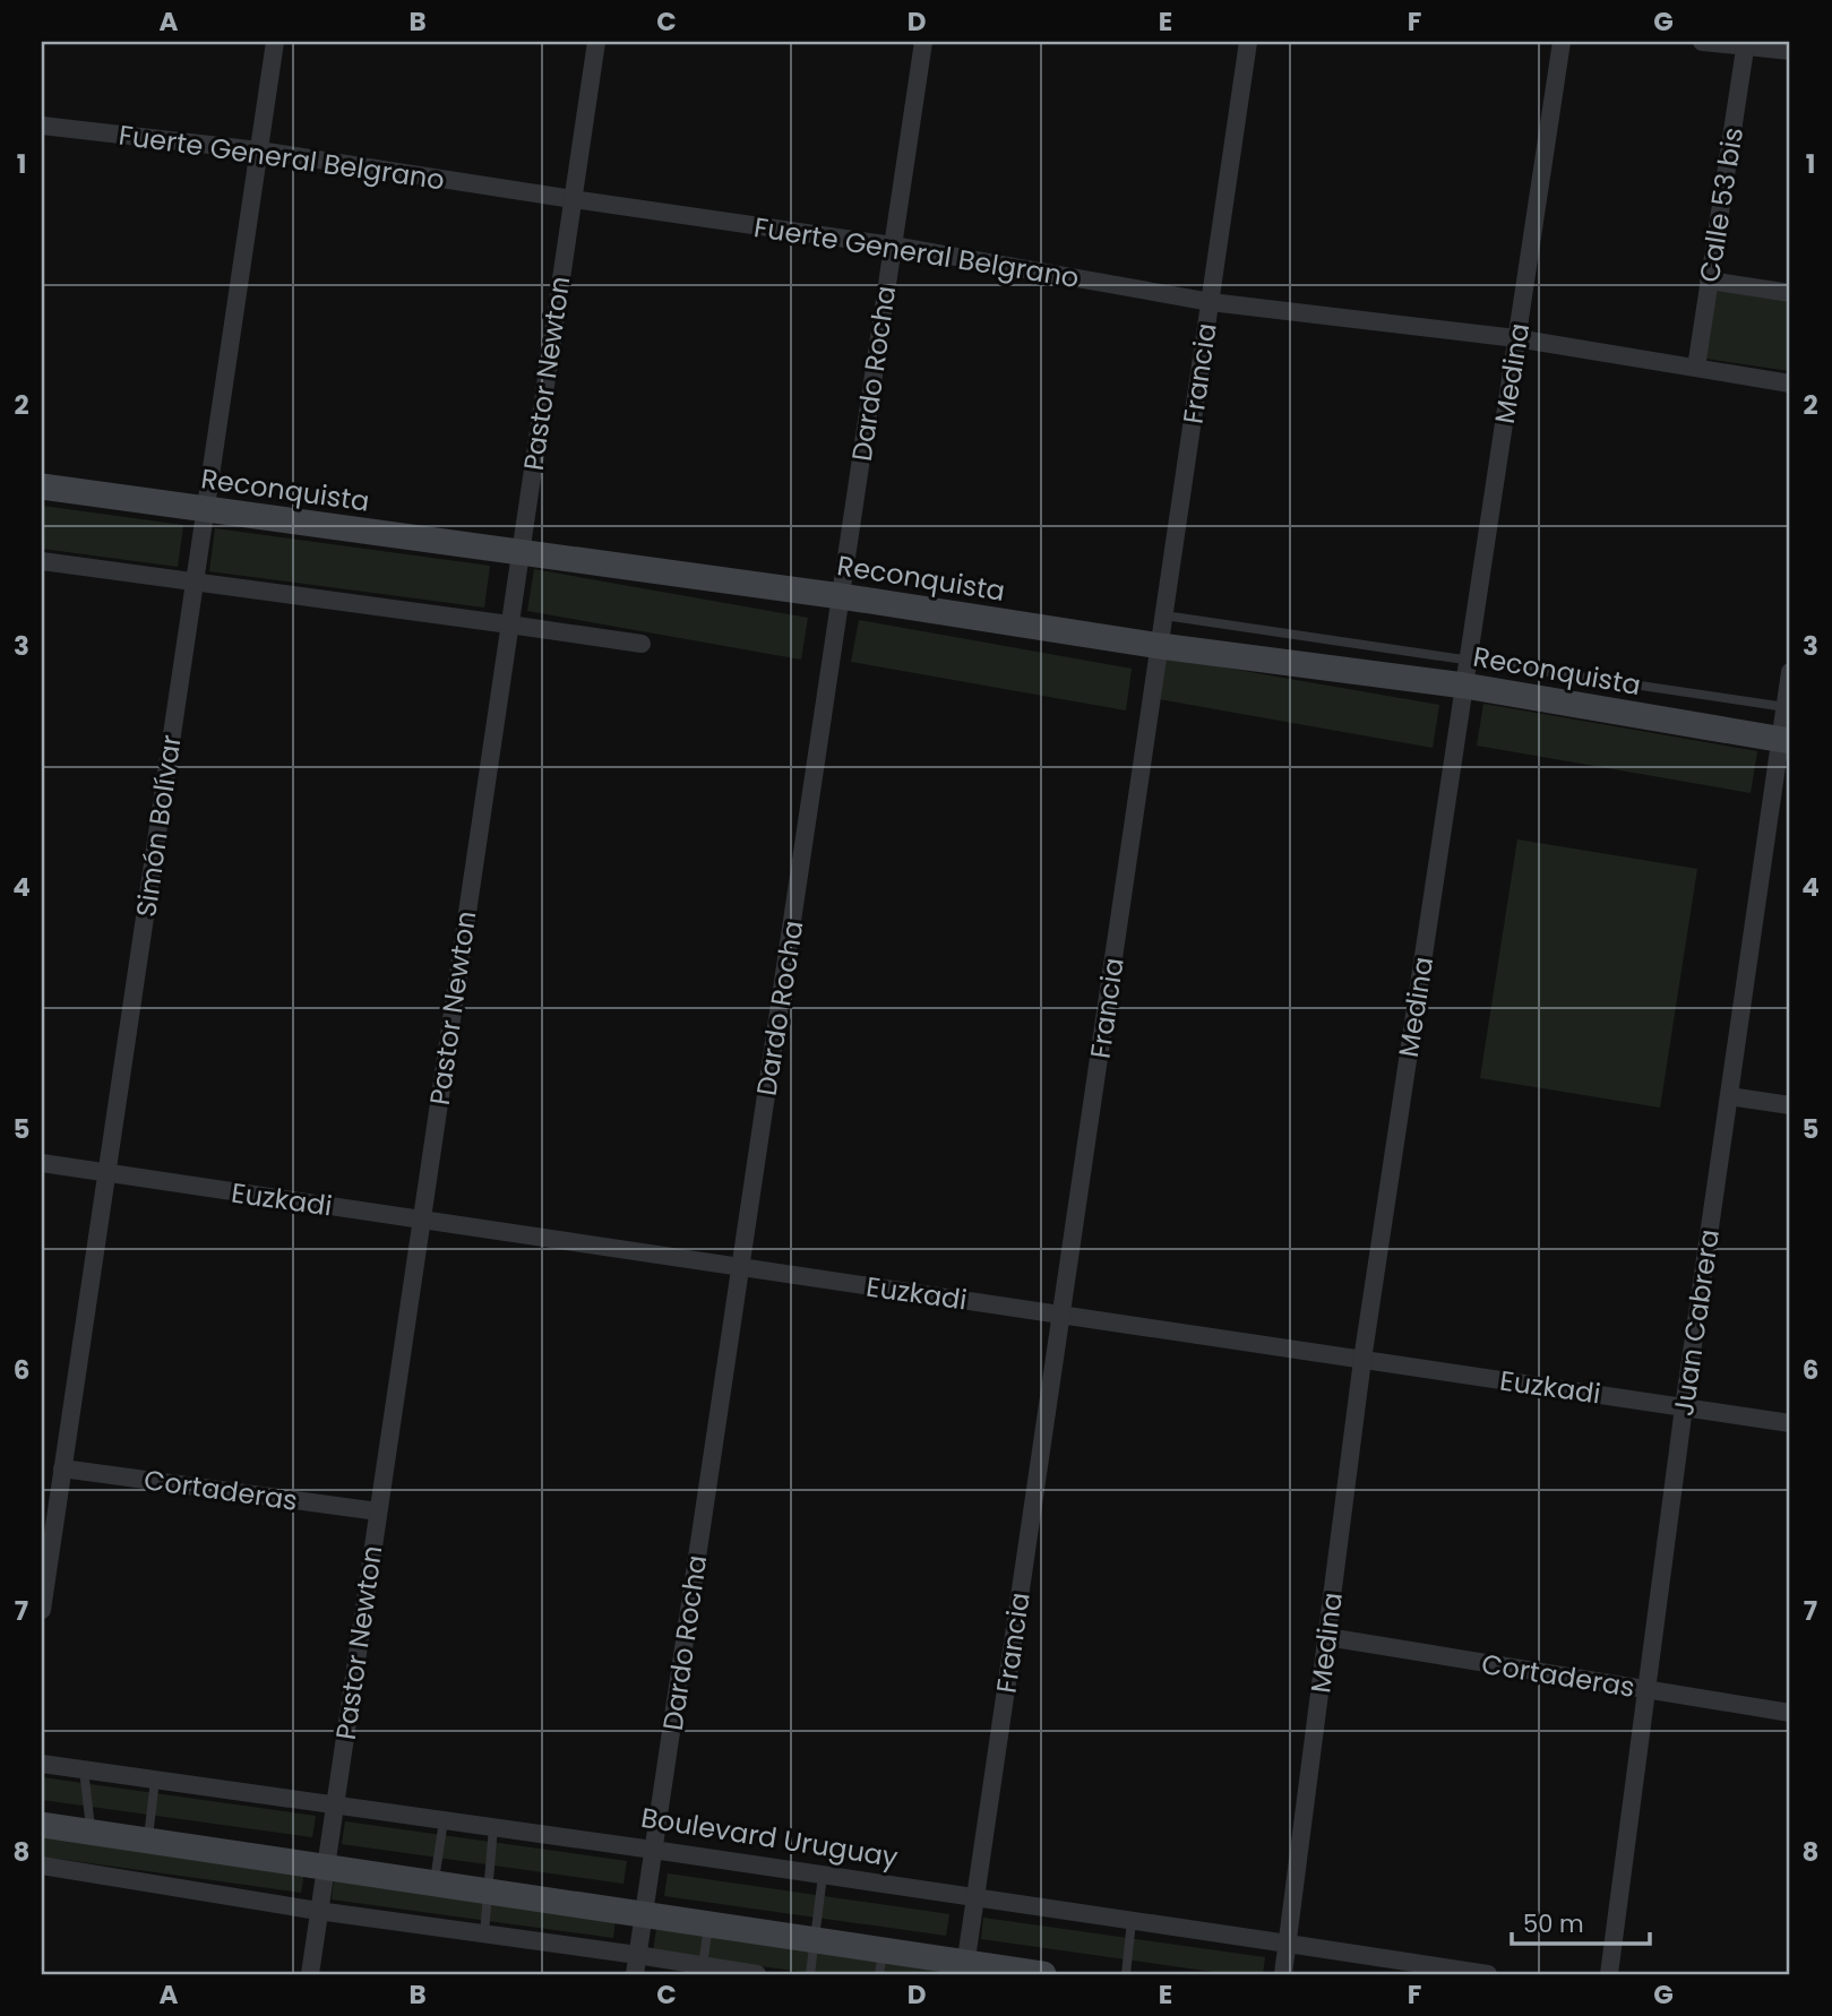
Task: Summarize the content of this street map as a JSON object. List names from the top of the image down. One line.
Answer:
{"streets":{"street":["Fuerte General Belgrano","Calle 53 bis","Pastor Newton","Dardo Rocha","Francia","Medina","Reconquista","Simón Bolívar","Euzkadi","Juan Cabrera","Cortaderas","Boulevard Uruguay"]},"crossings":[["Fuerte General Belgrano","Calle 53 bis"],["Fuerte General Belgrano","Pastor Newton"],["Fuerte General Belgrano","Dardo Rocha"],["Fuerte General Belgrano","Francia"],["Fuerte General Belgrano","Medina"],["Fuerte General Belgrano","Simón Bolívar"],["Pastor Newton","Reconquista"],["Pastor Newton","Euzkadi"],["Pastor Newton","Cortaderas"],["Pastor Newton","Boulevard Uruguay"],["Dardo Rocha","Reconquista"],["Dardo Rocha","Euzkadi"],["Dardo Rocha","Boulevard Uruguay"],["Francia","Reconquista"],["Francia","Euzkadi"],["Francia","Boulevard Uruguay"],["Medina","Reconquista"],["Medina","Euzkadi"],["Medina","Cortaderas"],["Medina","Boulevard Uruguay"],["Reconquista","Simón Bolívar"],["Reconquista","Juan Cabrera"],["Simón Bolívar","Euzkadi"],["Simón Bolívar","Cortaderas"],["Euzkadi","Juan Cabrera"],["Juan Cabrera","Cortaderas"]],"scale_bar":"50 m","grid":{"columns":["A","B","C","D","E","F","G"],"rows":["1","2","3","4","5","6","7","8"]}}
